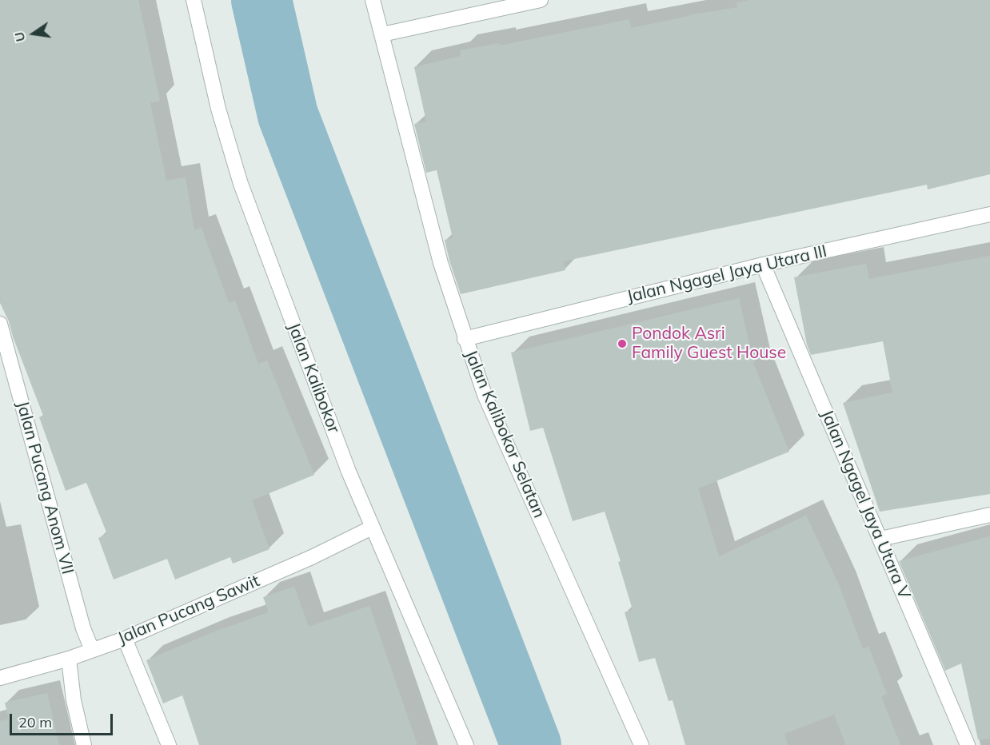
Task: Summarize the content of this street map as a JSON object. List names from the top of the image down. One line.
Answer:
{"streets":{"street":["Jalan Ngagel Jaya Utara III","Jalan Kalibokor","Jalan Kalibokor Selatan","Jalan Pucang Anom VII","Jalan Ngagel Jaya Utara V","Jalan Pucang Sawit"]},"crossings":[["Jalan Ngagel Jaya Utara III","Jalan Kalibokor Selatan"],["Jalan Ngagel Jaya Utara III","Jalan Ngagel Jaya Utara V"],["Jalan Kalibokor","Jalan Pucang Sawit"],["Jalan Pucang Anom VII","Jalan Pucang Sawit"]],"places":["Pondok Asri Family Guest House"],"scale_bar":"20 m","north":"left"}
